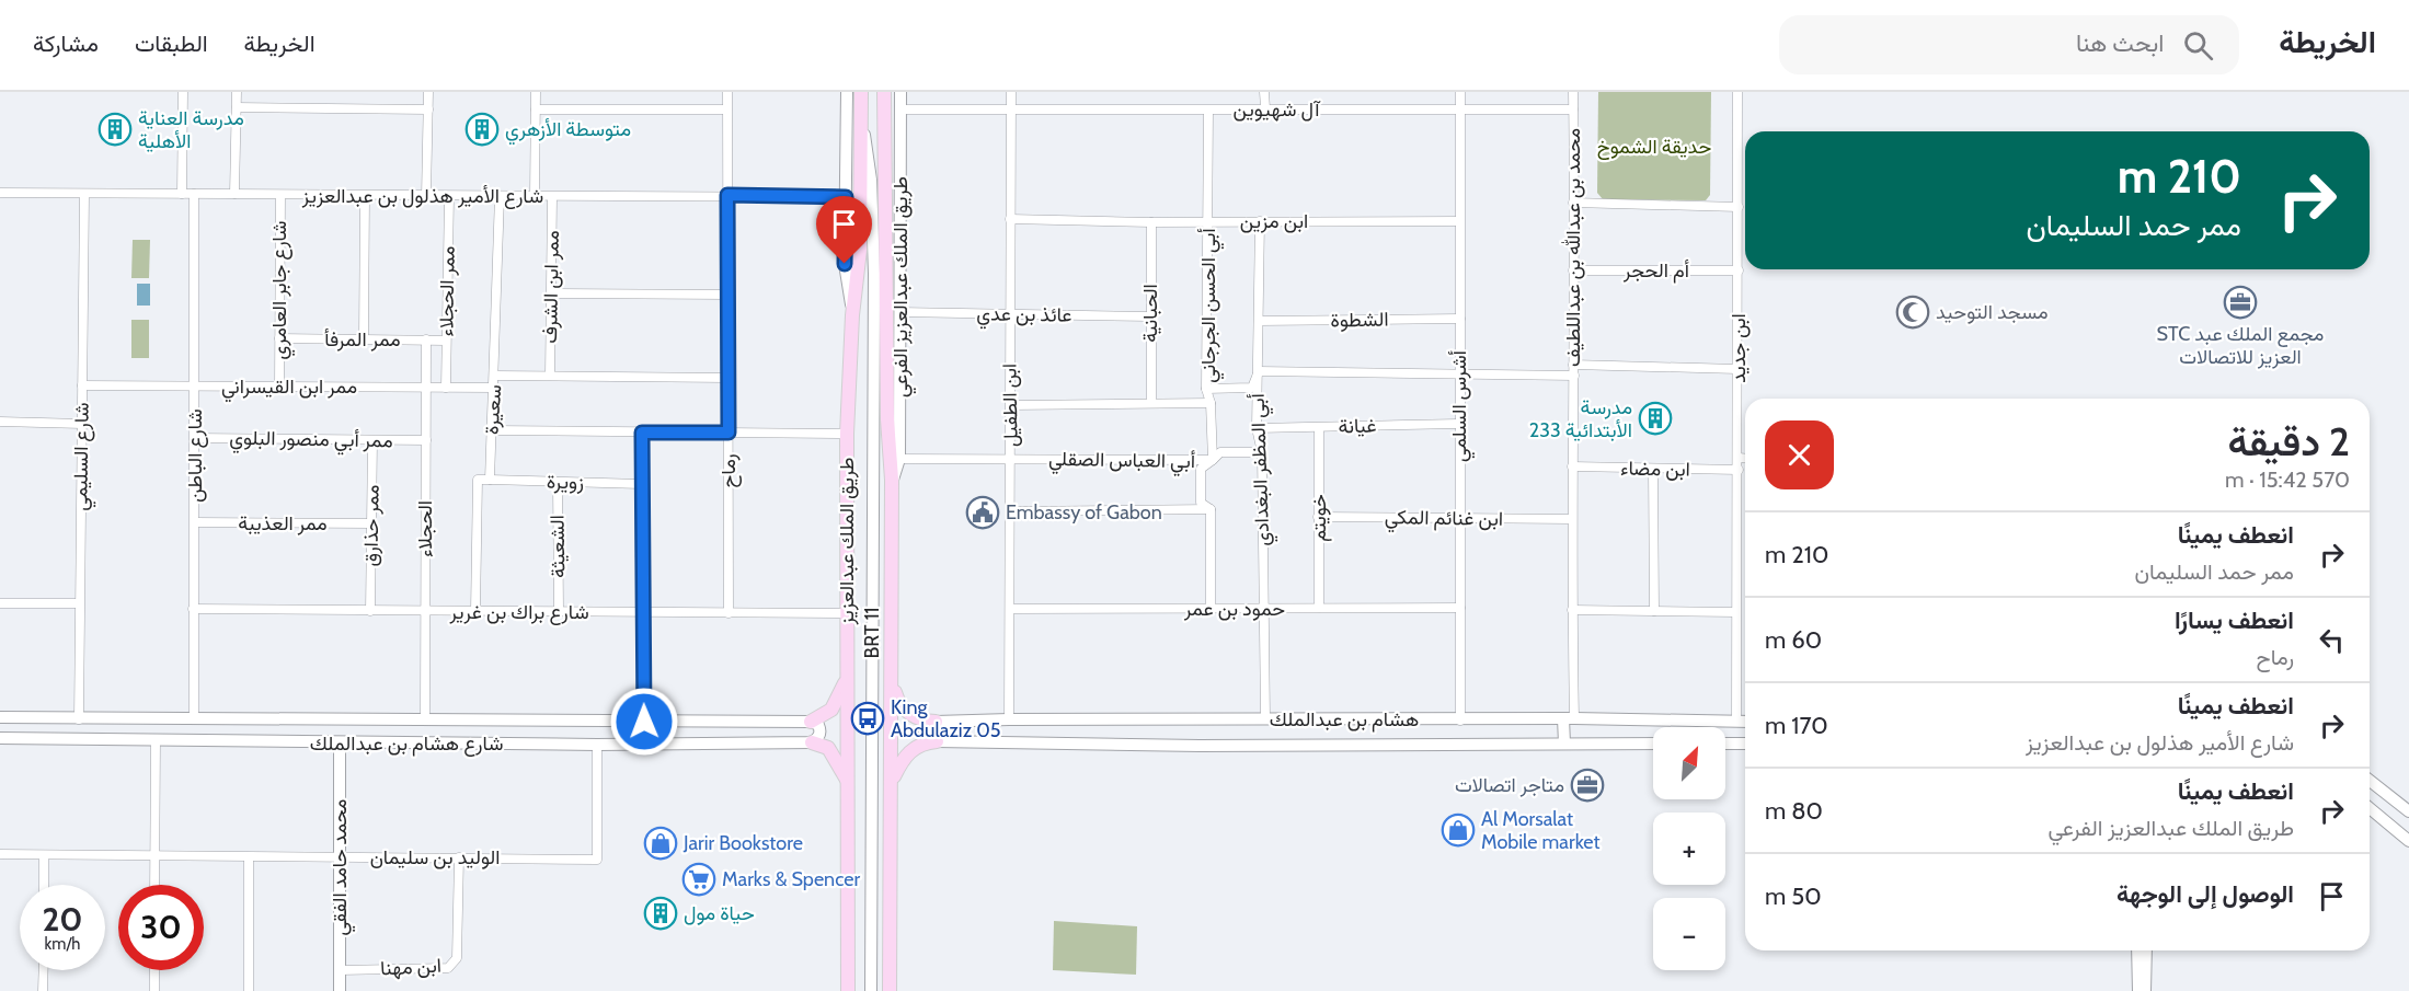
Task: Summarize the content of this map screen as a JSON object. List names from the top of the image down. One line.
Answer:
{"streets":{"main road":["طريق الملك عبدالعزيز"],"street":["آل شهيوين","شارع الأمير هذلول بن عبدالعزيز","ابن مزين","محمد بن عبدالله بن عبداللطيف","أم الحجر","ممر ابن الشرف","طريق الملك عبدالعزيز الفرعي","شارع جابر العامري","ممر الحجلاء","أبي الحسن الجرجاني","الحبانية","عائذ بن عدي","الشطوة","ممر المرفأ","ابن جديد","ممر ابن القيسراني","ابن الطفيل","أشرس السلمي","سعيرة","غيانة","ممر أبي منصور البلوي","شارع الباطن","شارع السليمي","أبي العباس الصقلي","ابن مضاء","أبي المظفر البغدادي","رماح","زويرة","خويتم","ابن غنائم المكي","ممر العذيبة","ممر حذارق","الحجلاء","الشعيثة","حمود بن عمر","شارع براك بن غرير","BRT 11","هشام بن عبدالملك","شارع هشام بن عبدالملك","الوليد بن سليمان","محمد حامد الفقي","ابن مهنا"]},"crossings":[["آل شهيوين","محمد بن عبدالله بن عبداللطيف"],["آل شهيوين","طريق الملك عبدالعزيز الفرعي"],["آل شهيوين","أبي الحسن الجرجاني"],["آل شهيوين","ابن الطفيل"],["آل شهيوين","أشرس السلمي"],["شارع الأمير هذلول بن عبدالعزيز","ممر ابن الشرف"],["شارع الأمير هذلول بن عبدالعزيز","شارع جابر العامري"],["شارع الأمير هذلول بن عبدالعزيز","ممر الحجلاء"],["شارع الأمير هذلول بن عبدالعزيز","سعيرة"],["شارع الأمير هذلول بن عبدالعزيز","شارع الباطن"],["شارع الأمير هذلول بن عبدالعزيز","شارع السليمي"],["شارع الأمير هذلول بن عبدالعزيز","رماح"],["ابن مزين","أبي الحسن الجرجاني"],["ابن مزين","الحبانية"],["ابن مزين","ابن الطفيل"],["ابن مزين","أشرس السلمي"],["ابن مزين","أبي المظفر البغدادي"],["محمد بن عبدالله بن عبداللطيف","أم الحجر"],["محمد بن عبدالله بن عبداللطيف","ابن مضاء"],["محمد بن عبدالله بن عبداللطيف","ابن غنائم المكي"],["محمد بن عبدالله بن عبداللطيف","هشام بن عبدالملك"],["أم الحجر","ابن جديد"],["طريق الملك عبدالعزيز الفرعي","عائذ بن عدي"],["طريق الملك عبدالعزيز الفرعي","أبي العباس الصقلي"],["شارع جابر العامري","ممر المرفأ"],["شارع جابر العامري","ممر ابن القيسراني"],["ممر الحجلاء","ممر المرفأ"],["ممر الحجلاء","ممر ابن القيسراني"],["أبي الحسن الجرجاني","أبي العباس الصقلي"],["أبي الحسن الجرجاني","حمود بن عمر"],["الحبانية","عائذ بن عدي"],["عائذ بن عدي","ابن الطفيل"],["الشطوة","أشرس السلمي"],["الشطوة","أبي المظفر البغدادي"],["ممر المرفأ","الحجلاء"],["ابن جديد","ابن مضاء"],["ابن جديد","هشام بن عبدالملك"],["ممر ابن القيسراني","سعيرة"],["ممر ابن القيسراني","شارع الباطن"],["ممر ابن القيسراني","شارع السليمي"],["ممر ابن القيسراني","الحجلاء"],["ابن الطفيل","أبي العباس الصقلي"],["ابن الطفيل","حمود بن عمر"],["ابن الطفيل","هشام بن عبدالملك"],["أشرس السلمي","غيانة"],["أشرس السلمي","ابن غنائم المكي"],["أشرس السلمي","حمود بن عمر"],["أشرس السلمي","هشام بن عبدالملك"],["سعيرة","زويرة"],["سعيرة","شارع براك بن غرير"],["غيانة","أبي المظفر البغدادي"],["غيانة","خويتم"],["ممر أبي منصور البلوي","شارع الباطن"],["ممر أبي منصور البلوي","ممر حذارق"],["ممر أبي منصور البلوي","الحجلاء"],["شارع الباطن","ممر العذيبة"],["شارع الباطن","شارع براك بن غرير"],["شارع الباطن","شارع هشام بن عبدالملك"],["شارع السليمي","شارع هشام بن عبدالملك"],["أبي العباس الصقلي","أبي المظفر البغدادي"],["أبي المظفر البغدادي","حمود بن عمر"],["أبي المظفر البغدادي","هشام بن عبدالملك"],["رماح","شارع براك بن غرير"],["زويرة","الشعيثة"],["خويتم","ابن غنائم المكي"],["خويتم","حمود بن عمر"],["ممر العذيبة","ممر حذارق"],["ممر حذارق","شارع براك بن غرير"],["الحجلاء","شارع براك بن غرير"],["الحجلاء","شارع هشام بن عبدالملك"],["طريق الملك عبدالعزيز","شارع براك بن غرير"],["طريق الملك عبدالعزيز","BRT 11"],["الشعيثة","شارع براك بن غرير"],["شارع هشام بن عبدالملك","الوليد بن سليمان"],["شارع هشام بن عبدالملك","محمد حامد الفقي"],["الوليد بن سليمان","محمد حامد الفقي"],["الوليد بن سليمان","ابن مهنا"],["محمد حامد الفقي","ابن مهنا"]],"parks":["حديقة الشموخ"],"places":{"building":["مدرسة العناية الأهلية","متوسطة الأزهري","مدرسة الأبتدائية 233","حياة مول"],"office":["STC مجمع الملك عبد العزيز للاتصالات","متاجر اتصالات"],"mosque":["مسجد التوحيد"],"public building":["Embassy of Gabon"],"bus stop":["King Abdulaziz 05"],"shop":["Al Morsalat Mobile market","Jarir Bookstore"],"supermarket":["Marks & Spencer"]},"north":"top right","page":{"header":"الخريطة","search":"ابحث هنا","nav":["الخريطة","الطبقات","مشاركة"],"turn":["210 m","ممر حمد السليمان"],"heading":["2 دقيقة","570 m · 15:42"],"list":[{"name":"انعطف يمينًا","note":"ممر حمد السليمان","value":"210 m"},{"name":"انعطف يسارًا","note":"رماح","value":"60 m"},{"name":"انعطف يمينًا","note":"شارع الأمير هذلول بن عبدالعزيز","value":"170 m"},{"name":"انعطف يمينًا","note":"طريق الملك عبدالعزيز الفرعي","value":"80 m"},{"name":"الوصول إلى الوجهة","value":"50 m"}],"map_buttons":["+","−"],"speed":"20 km/h","limit":"30"}}
